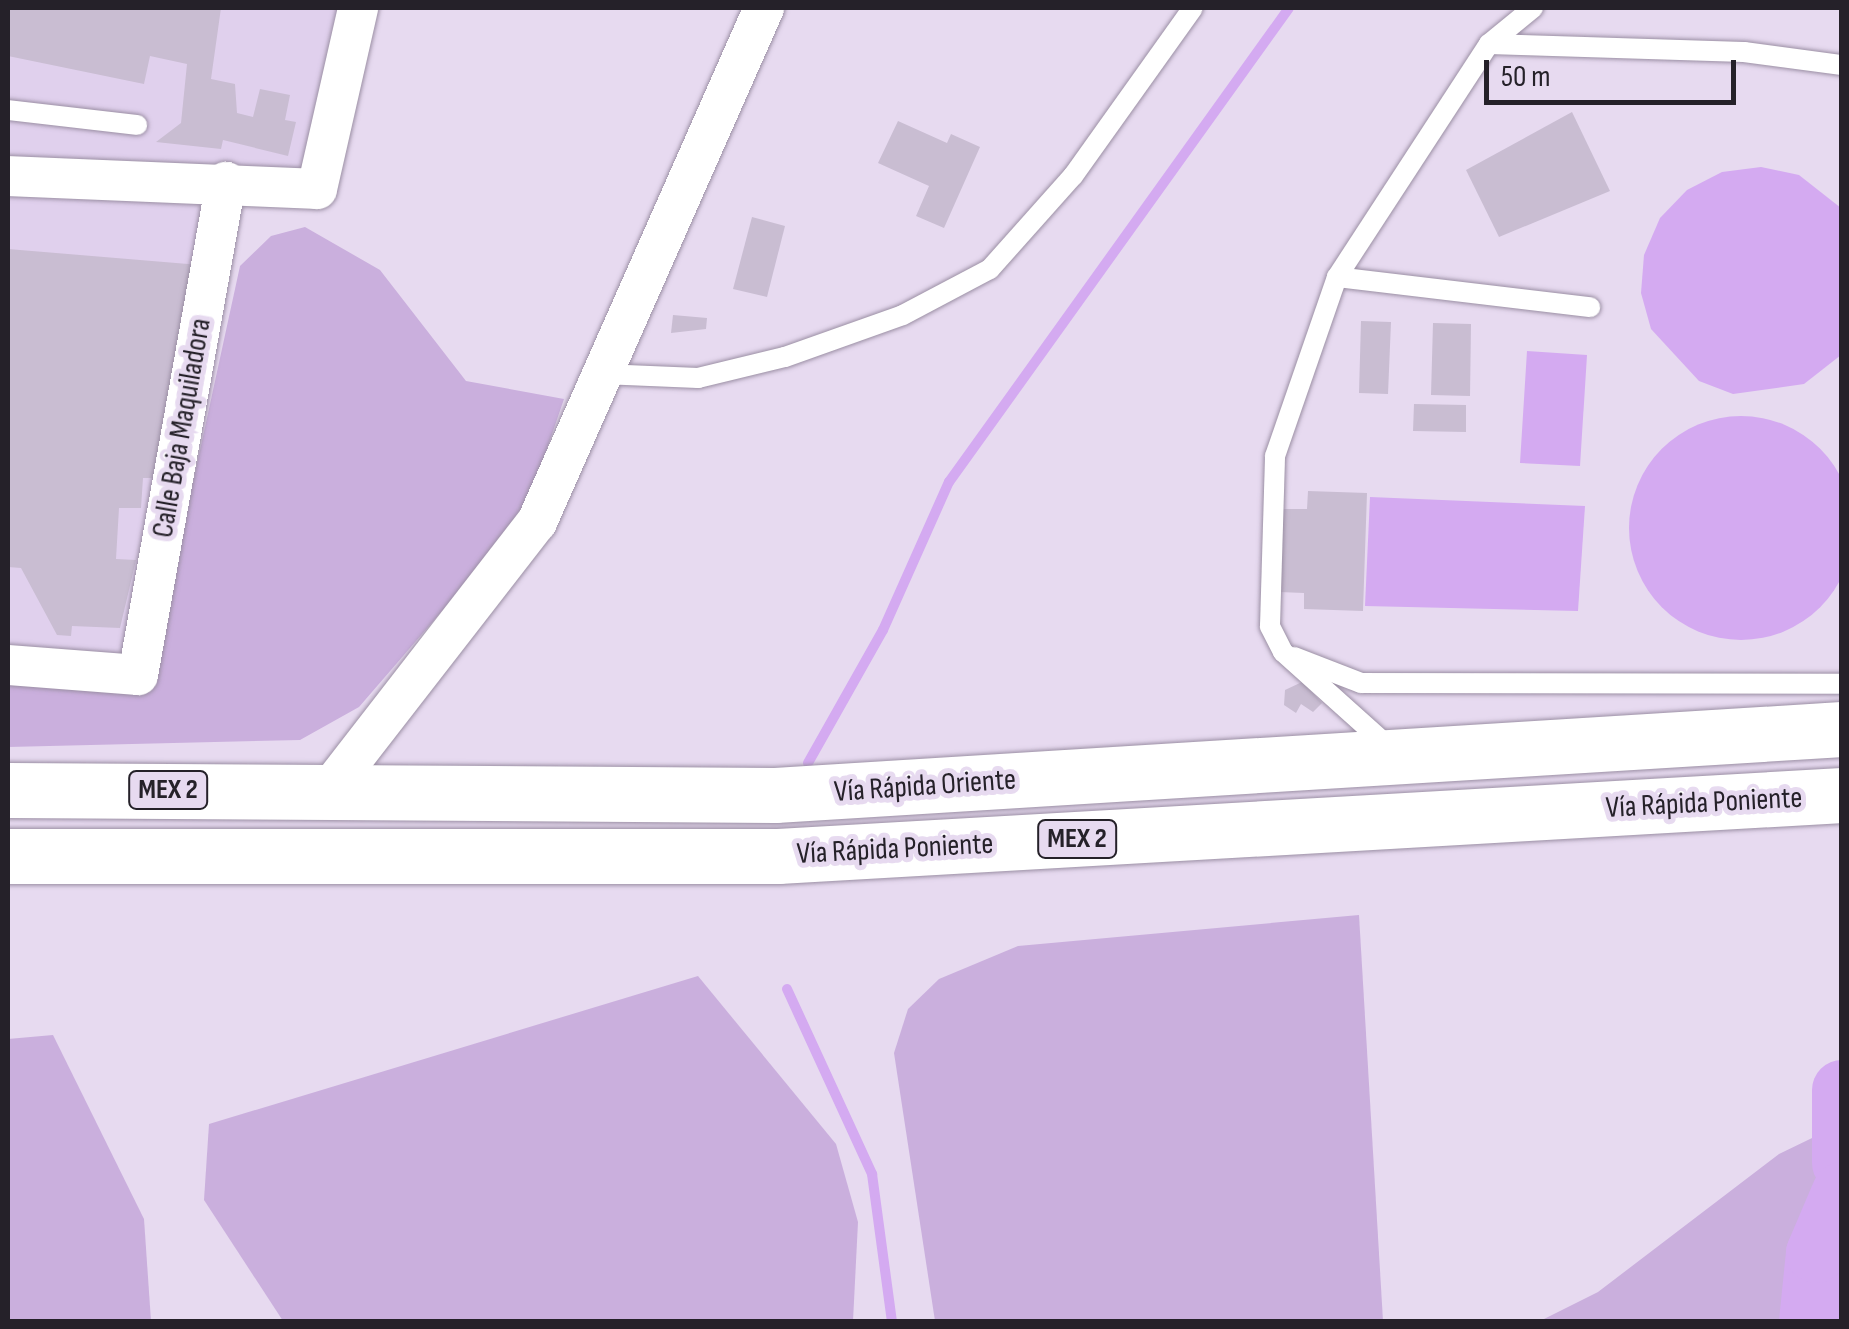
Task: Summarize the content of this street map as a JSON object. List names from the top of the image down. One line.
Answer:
{"streets":{"highway":["Vía Rápida Oriente","MEX 2","Vía Rápida Poniente"],"street":["Calle Baja Maquiladora"]},"scale_bar":"50 m"}
